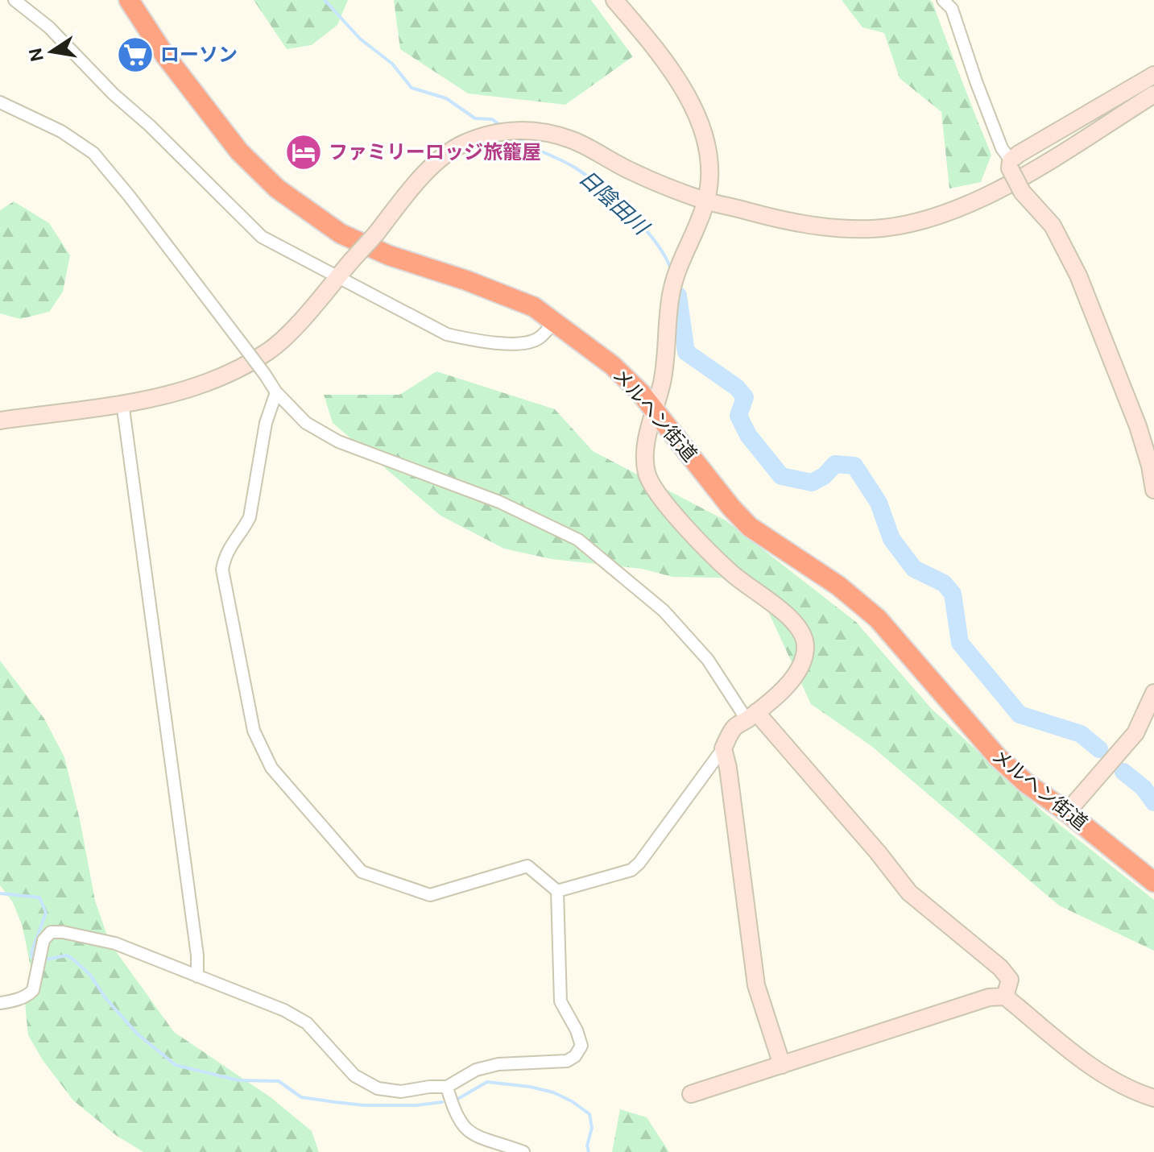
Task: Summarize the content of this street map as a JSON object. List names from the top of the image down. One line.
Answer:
{"streets":{"highway":["メルヘン街道"]},"water":["日陰田川"],"places":{"supermarket":["ローソン"],"hotel":["ファミリーロッジ旅籠屋"]},"north":"left"}
